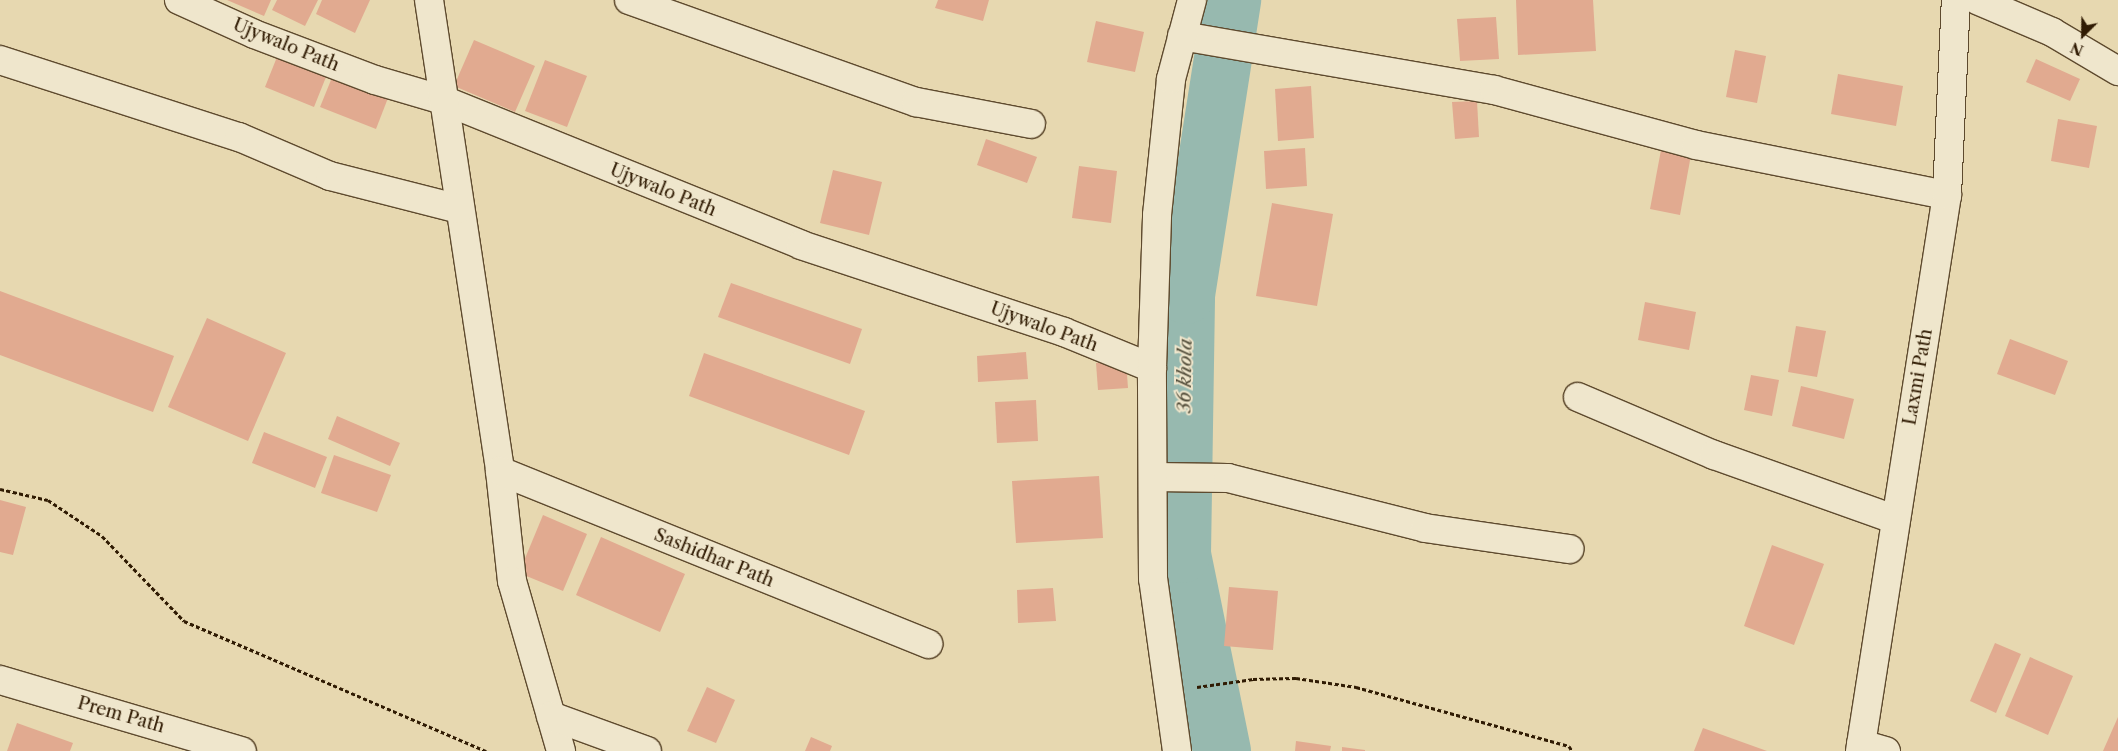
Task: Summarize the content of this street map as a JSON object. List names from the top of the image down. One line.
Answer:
{"streets":{"street":["Ujywalo Path","Laxmi Path","Sashidhar Path","Prem Path"]},"water":["36 khola"],"north":"bottom left"}
